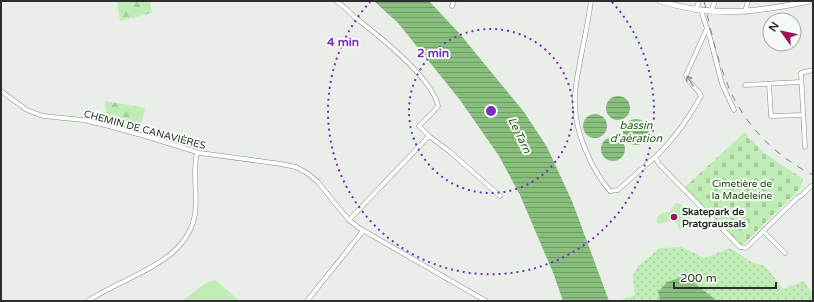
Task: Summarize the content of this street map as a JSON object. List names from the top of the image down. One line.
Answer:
{"streets":{"street":["CHEMIN DE CANAVIÈRES"]},"water":["bassin d'aération","Le Tarn"],"parks":["Cimetière de la Madeleine"],"places":["Skatepark de Pratgraussals"],"scale_bar":"200 m","north":"top left","rings":["4 min","2 min"]}
